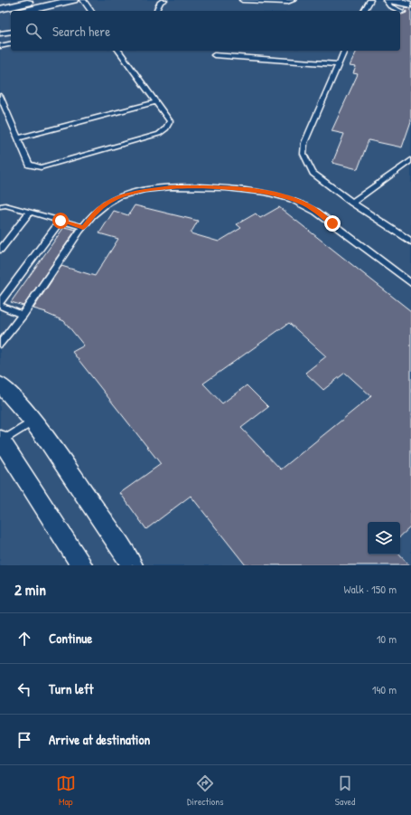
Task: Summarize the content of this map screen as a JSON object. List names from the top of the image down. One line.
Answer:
{"page":{"search":"Search here","heading":["2 min","Walk · 150 m"],"list":[["Continue","10 m"],["Turn left","140 m"],"Arrive at destination"],"nav":["Map","Directions","Saved"]}}
